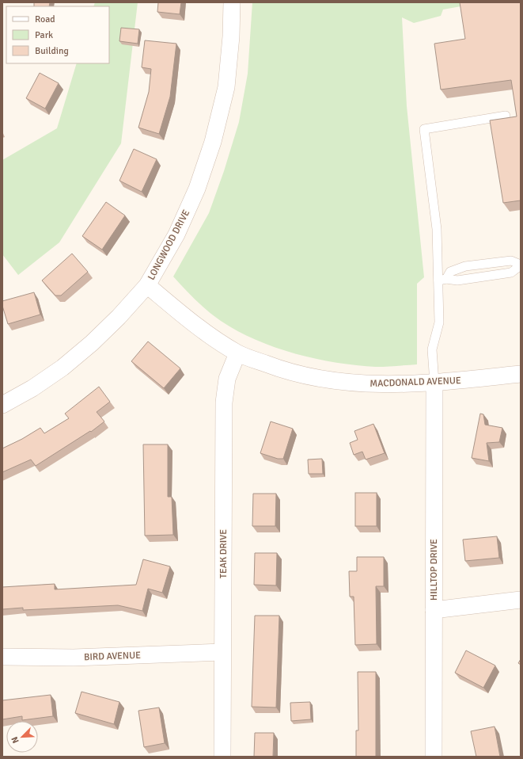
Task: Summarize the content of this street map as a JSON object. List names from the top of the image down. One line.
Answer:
{"streets":{"street":["LONGWOOD DRIVE","MACDONALD AVENUE","TEAK DRIVE","HILLTOP DRIVE","BIRD AVENUE"]},"crossings":[["LONGWOOD DRIVE","MACDONALD AVENUE"],["MACDONALD AVENUE","TEAK DRIVE"],["MACDONALD AVENUE","HILLTOP DRIVE"],["TEAK DRIVE","BIRD AVENUE"]],"legend":["Road","Park","Building"],"north":"bottom left"}
